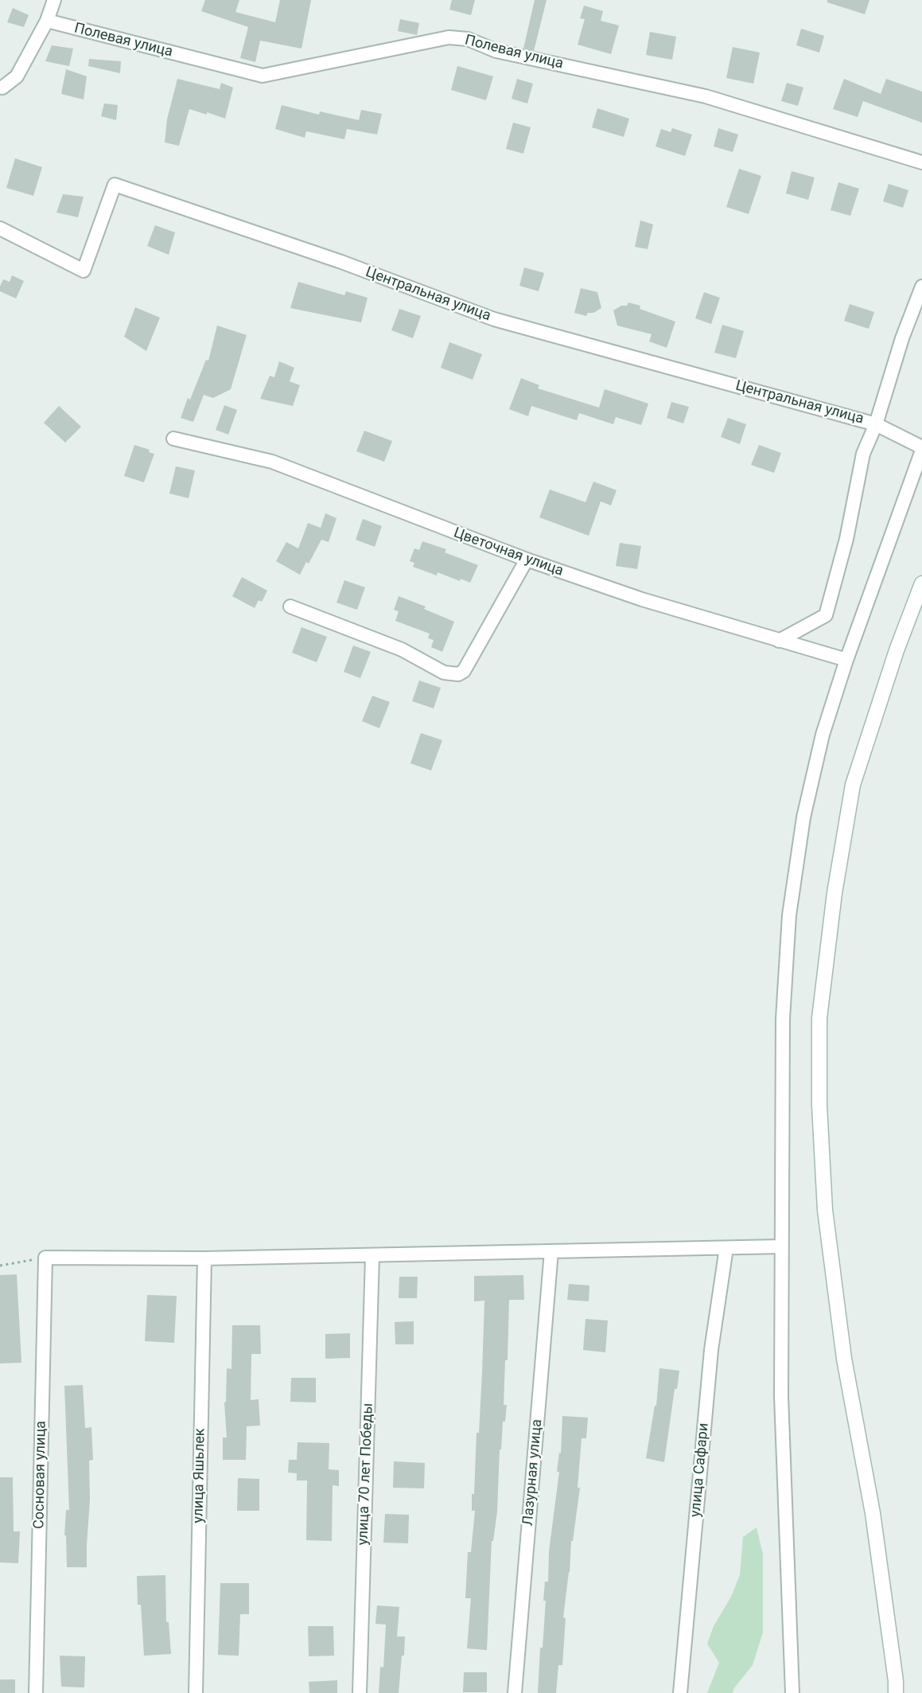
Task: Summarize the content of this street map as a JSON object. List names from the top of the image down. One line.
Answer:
{"streets":{"street":["Полевая улица","Центральная улица","Цветочная улица","улица Сафари","Лазурная улица","улица 70 лет Победы","Сосновая улица","улица Яшьлек"]}}
